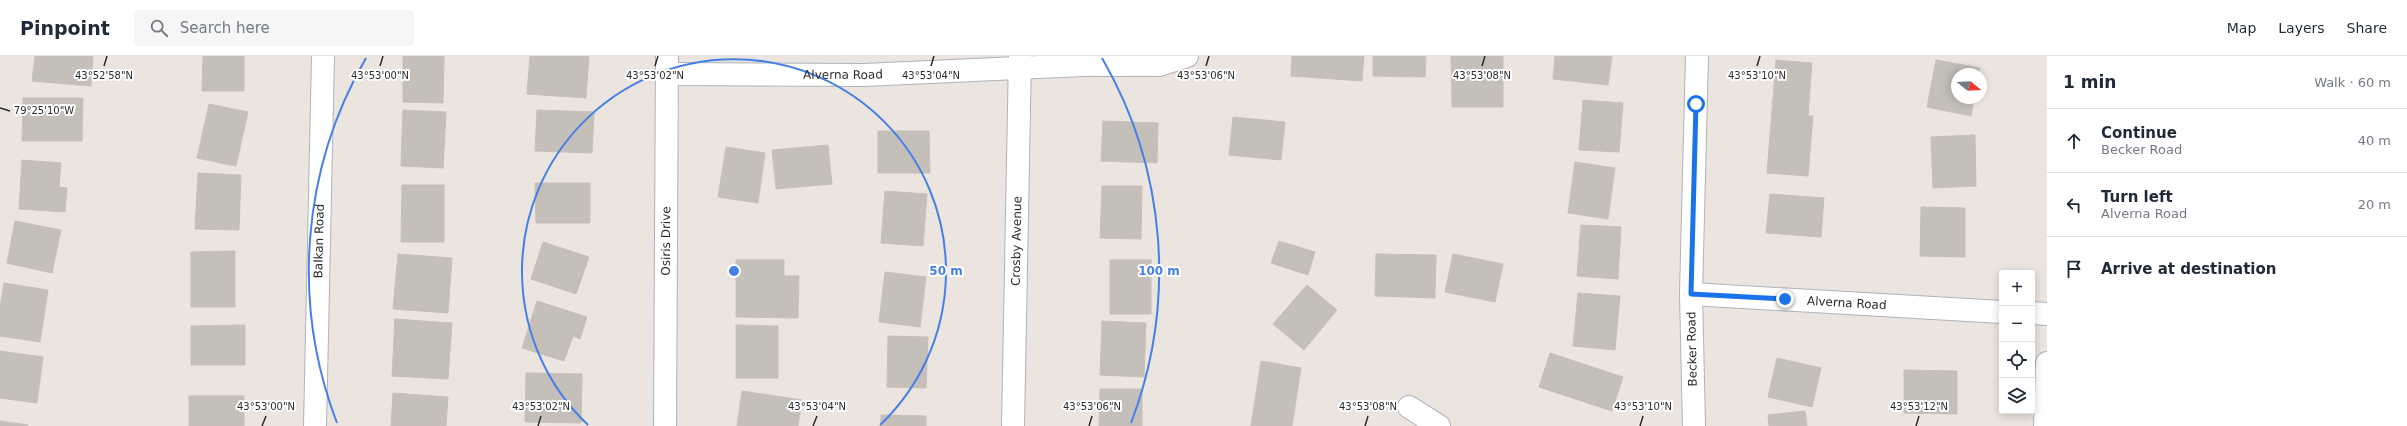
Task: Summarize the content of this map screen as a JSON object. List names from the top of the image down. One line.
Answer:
{"streets":{"street":["Alverna Road","Balkan Road","Osiris Drive","Crosby Avenue","Becker Road"]},"crossings":[["Alverna Road","Osiris Drive"],["Alverna Road","Crosby Avenue"],["Alverna Road","Becker Road"]],"north":"right","page":{"header":"Pinpoint","search":"Search here","nav":["Map","Layers","Share"],"heading":["1 min","Walk · 60 m"],"list":[["Continue","Becker Road","40 m"],["Turn left","Alverna Road","20 m"],"Arrive at destination"],"map_buttons":["+","−"]},"coordinates":["43°52'58\"N","43°53'00\"N","43°53'02\"N","43°53'04\"N","43°53'06\"N","43°53'08\"N","43°53'10\"N","79°25'10\"W","43°53'12\"N"],"rings":["50 m","100 m"]}
